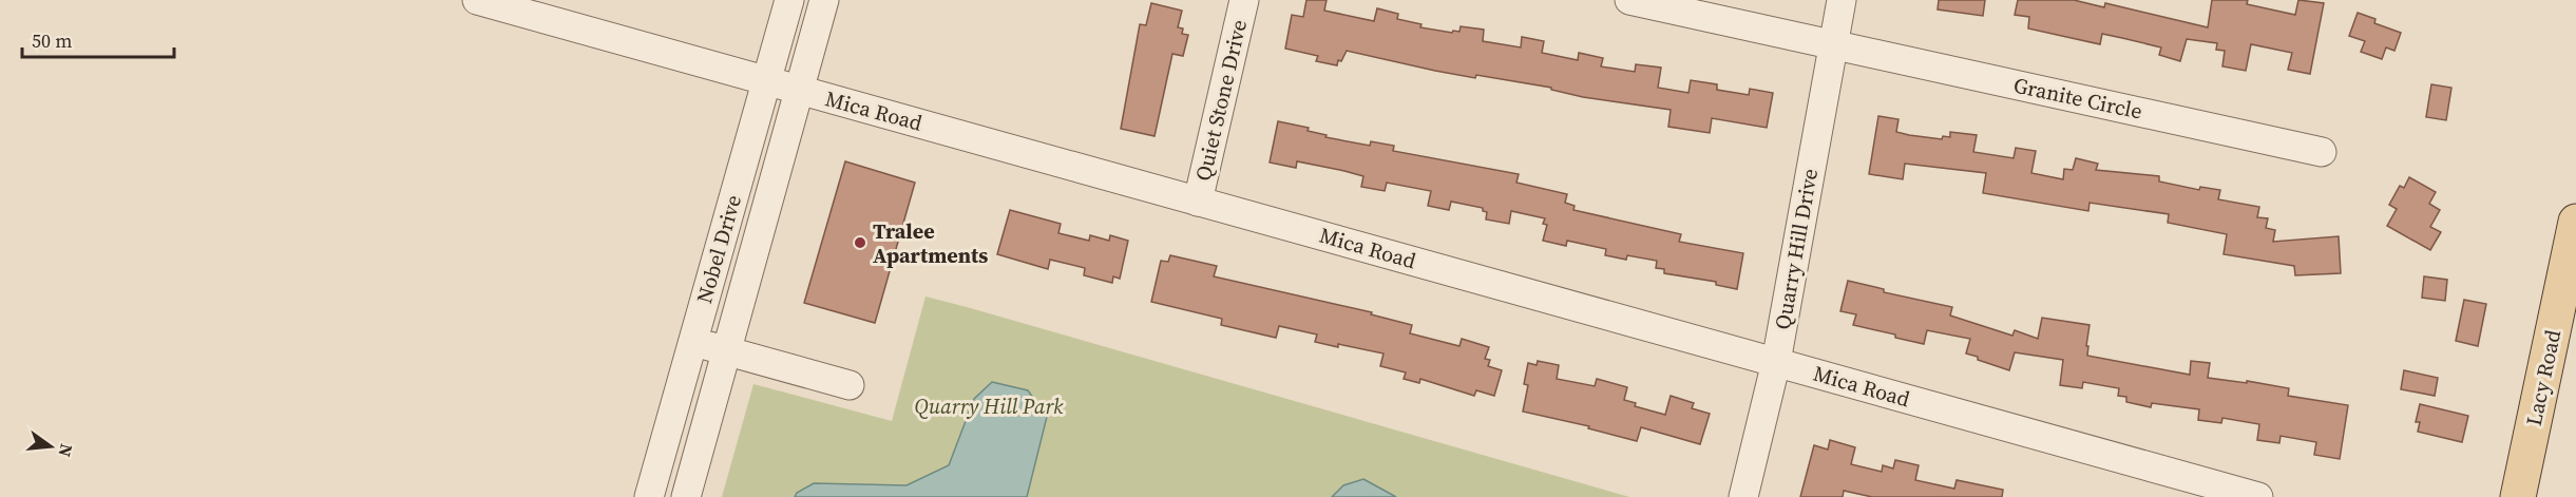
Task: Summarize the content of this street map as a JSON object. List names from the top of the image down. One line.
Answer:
{"streets":{"main road":["Lacy Road"],"street":["Granite Circle","Quiet Stone Drive","Mica Road","Nobel Drive","Quarry Hill Drive"]},"crossings":[["Granite Circle","Quarry Hill Drive"],["Quiet Stone Drive","Mica Road"],["Mica Road","Nobel Drive"],["Mica Road","Quarry Hill Drive"]],"parks":["Quarry Hill Park"],"places":["Tralee Apartments"],"scale_bar":"50 m","north":"right"}
